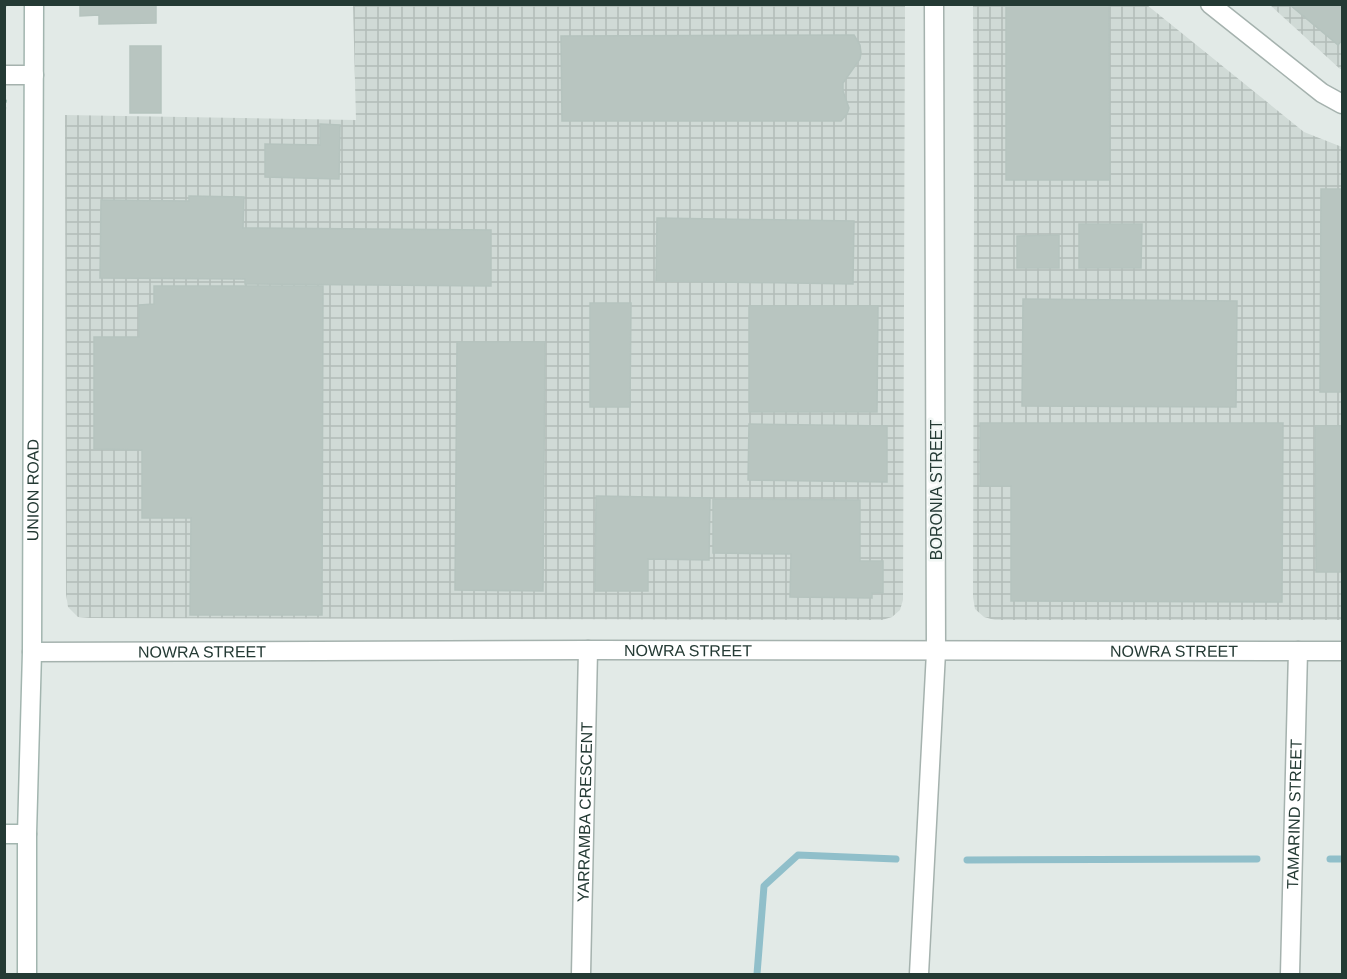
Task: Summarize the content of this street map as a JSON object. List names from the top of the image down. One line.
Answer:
{"streets":{"street":["UNION ROAD","BORONIA STREET","NOWRA STREET","YARRAMBA CRESCENT","TAMARIND STREET"]},"crossings":[["UNION ROAD","NOWRA STREET"],["BORONIA STREET","NOWRA STREET"],["NOWRA STREET","YARRAMBA CRESCENT"],["NOWRA STREET","TAMARIND STREET"]]}
